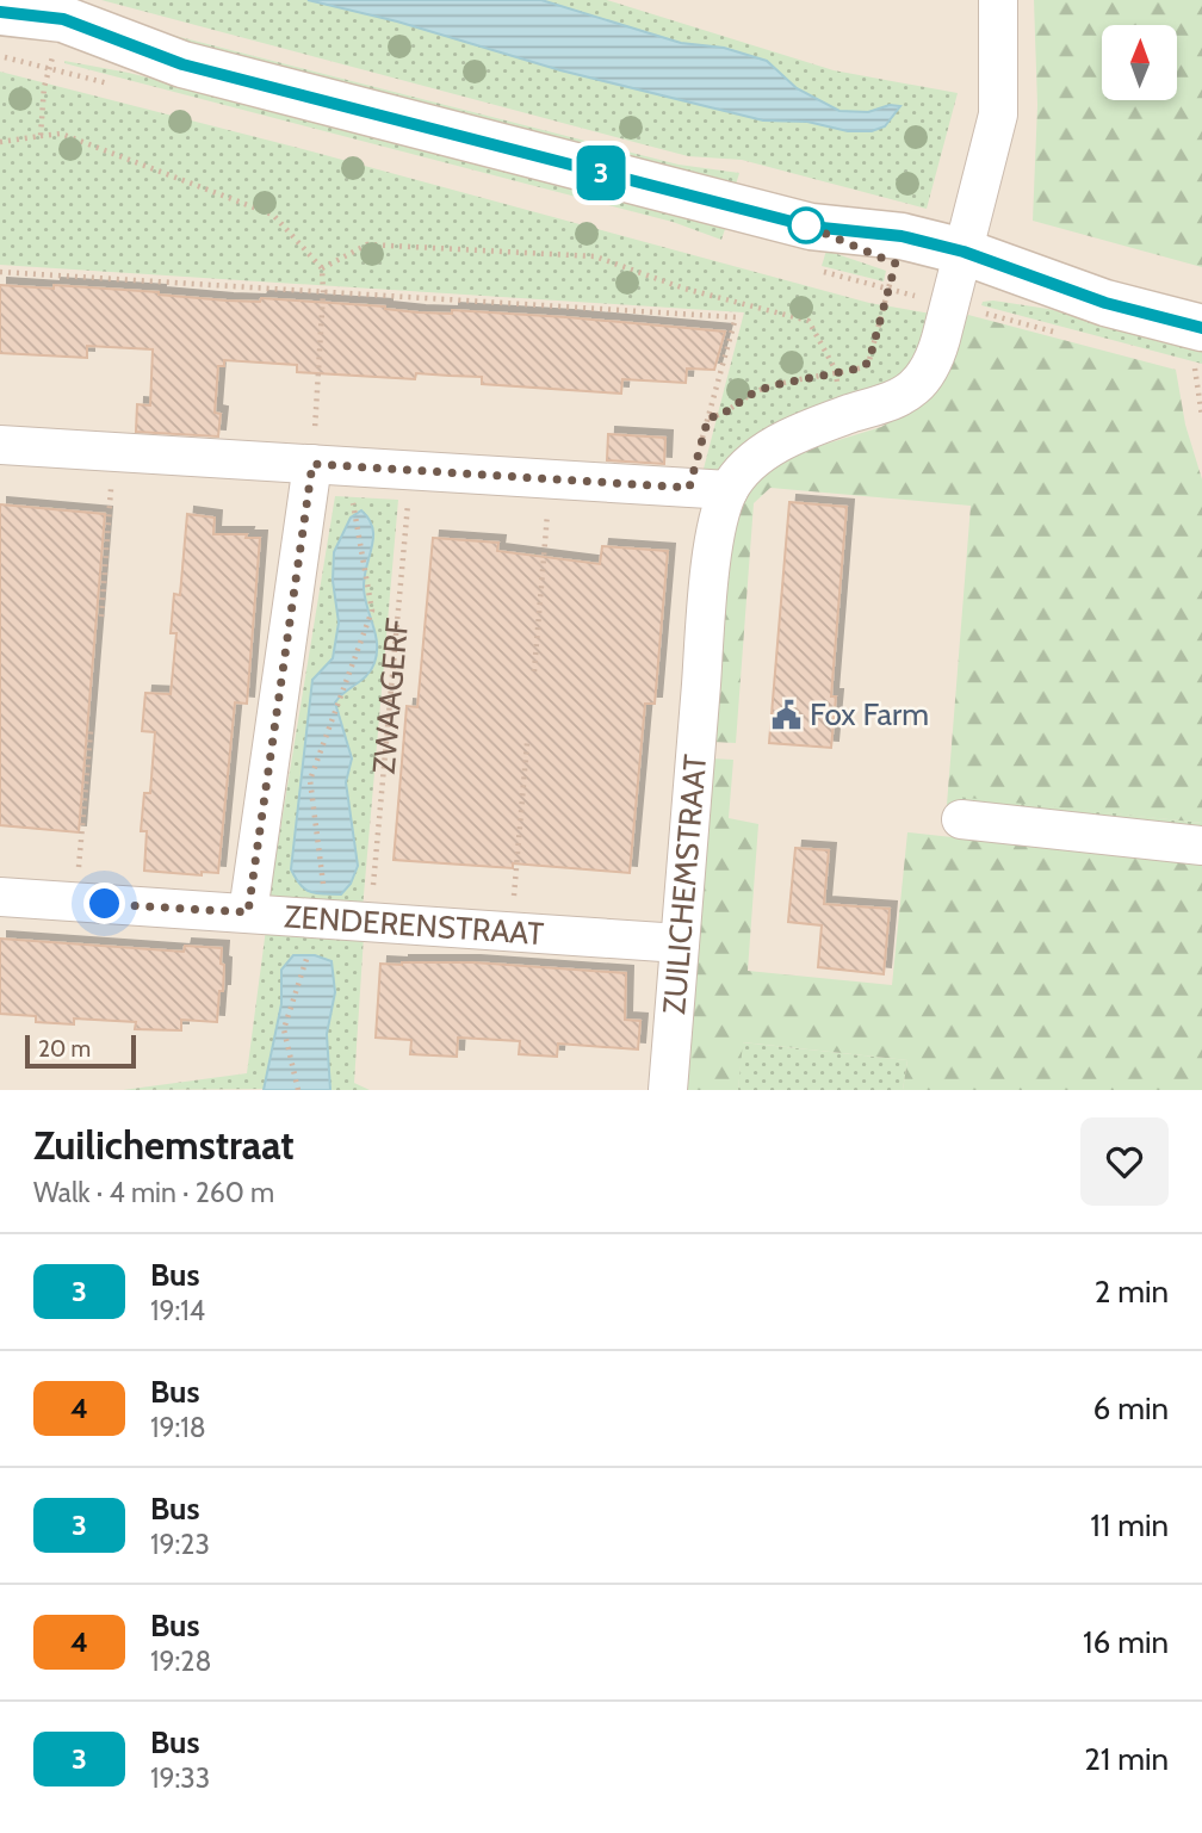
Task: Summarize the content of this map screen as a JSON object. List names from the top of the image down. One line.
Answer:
{"streets":{"street":["ZUILICHEMSTRAAT","ZENDERENSTRAAT"],"path":["ZWAAGERF"]},"crossings":[["ZWAAGERF","ZENDERENSTRAAT"],["ZUILICHEMSTRAAT","ZENDERENSTRAAT"]],"places":{"public building":["Fox Farm"]},"lines":["bus line 3"],"scale_bar":"20 m","north":"top","page":{"on_map":"3","scale":"20 m","heading":["Zuilichemstraat","Walk · 4 min · 260 m"],"list":[{"mark":"3","name":"Bus","note":"19:14","value":"2 min"},{"mark":"4","name":"Bus","note":"19:18","value":"6 min"},{"mark":"3","name":"Bus","note":"19:23","value":"11 min"},{"mark":"4","name":"Bus","note":"19:28","value":"16 min"},{"mark":"3","name":"Bus","note":"19:33","value":"21 min"}]}}
